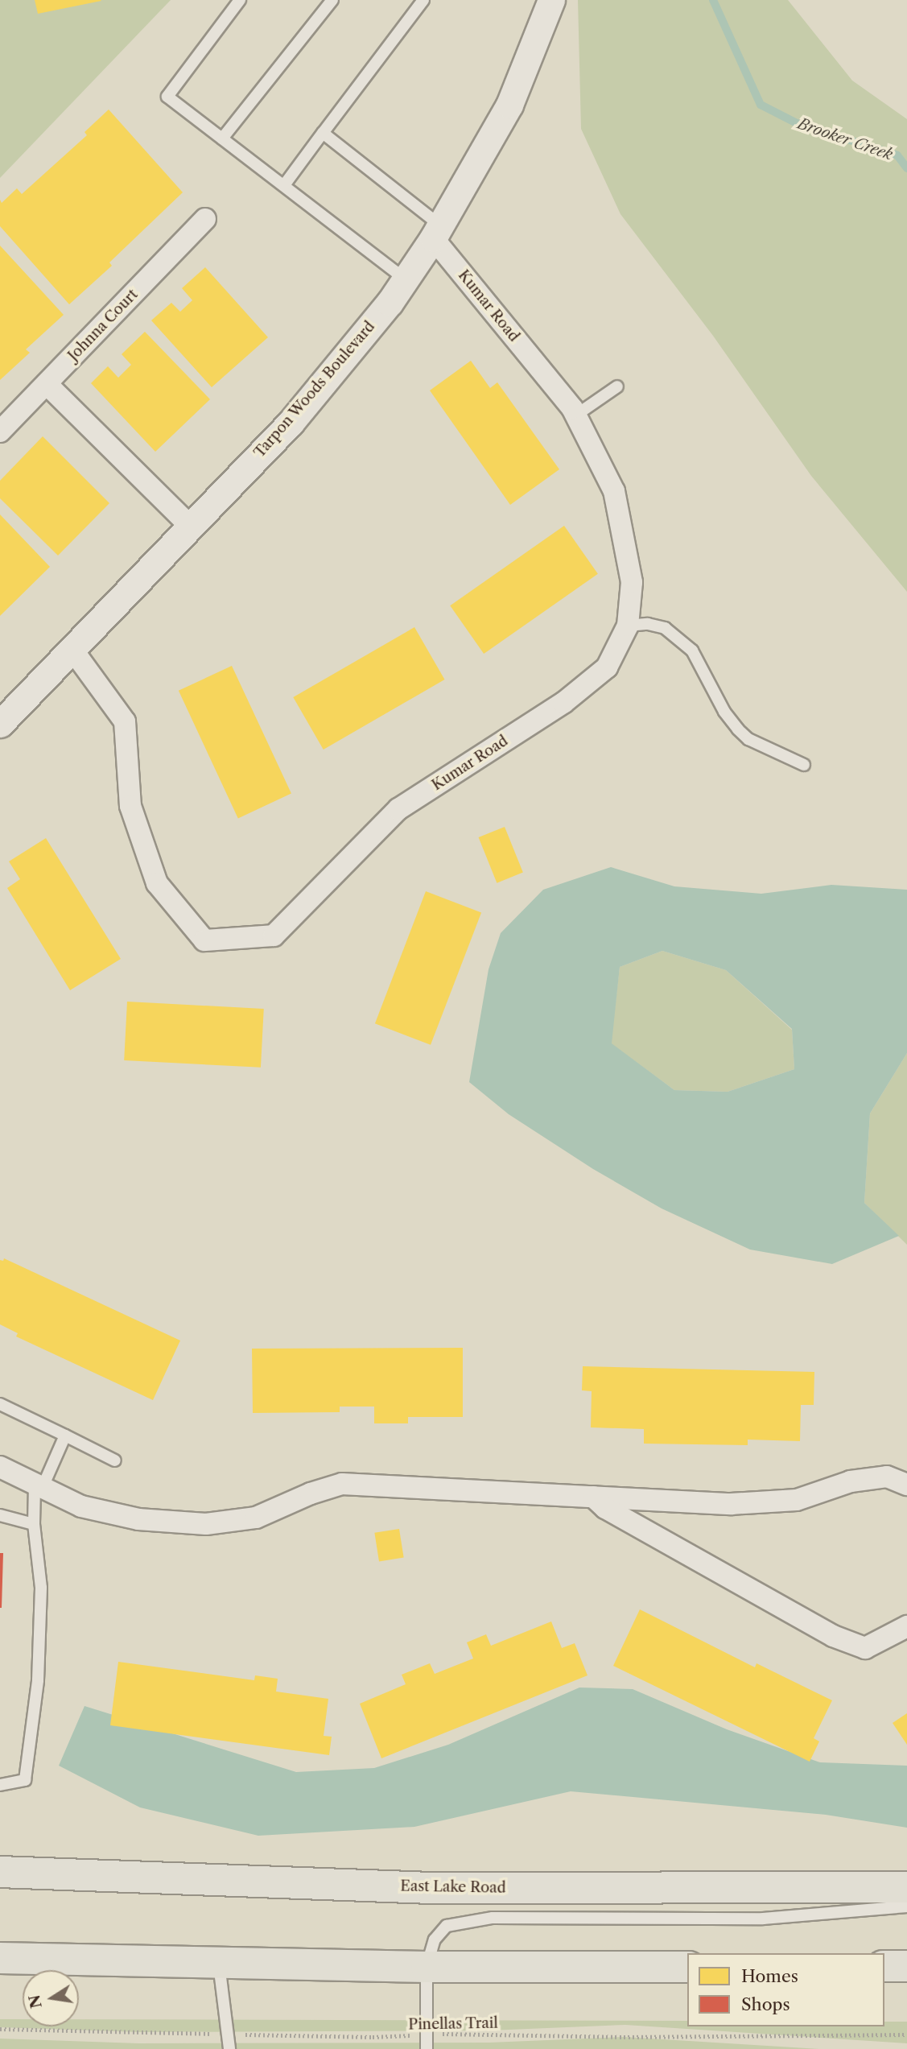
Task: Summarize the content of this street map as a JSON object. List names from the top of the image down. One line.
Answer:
{"streets":{"main road":["East Lake Road"],"street":["Kumar Road","Johnna Court","Tarpon Woods Boulevard"],"path":["Pinellas Trail"]},"crossings":[["Kumar Road","Tarpon Woods Boulevard"]],"water":["Brooker Creek"],"legend":["Homes","Shops"],"north":"left"}
